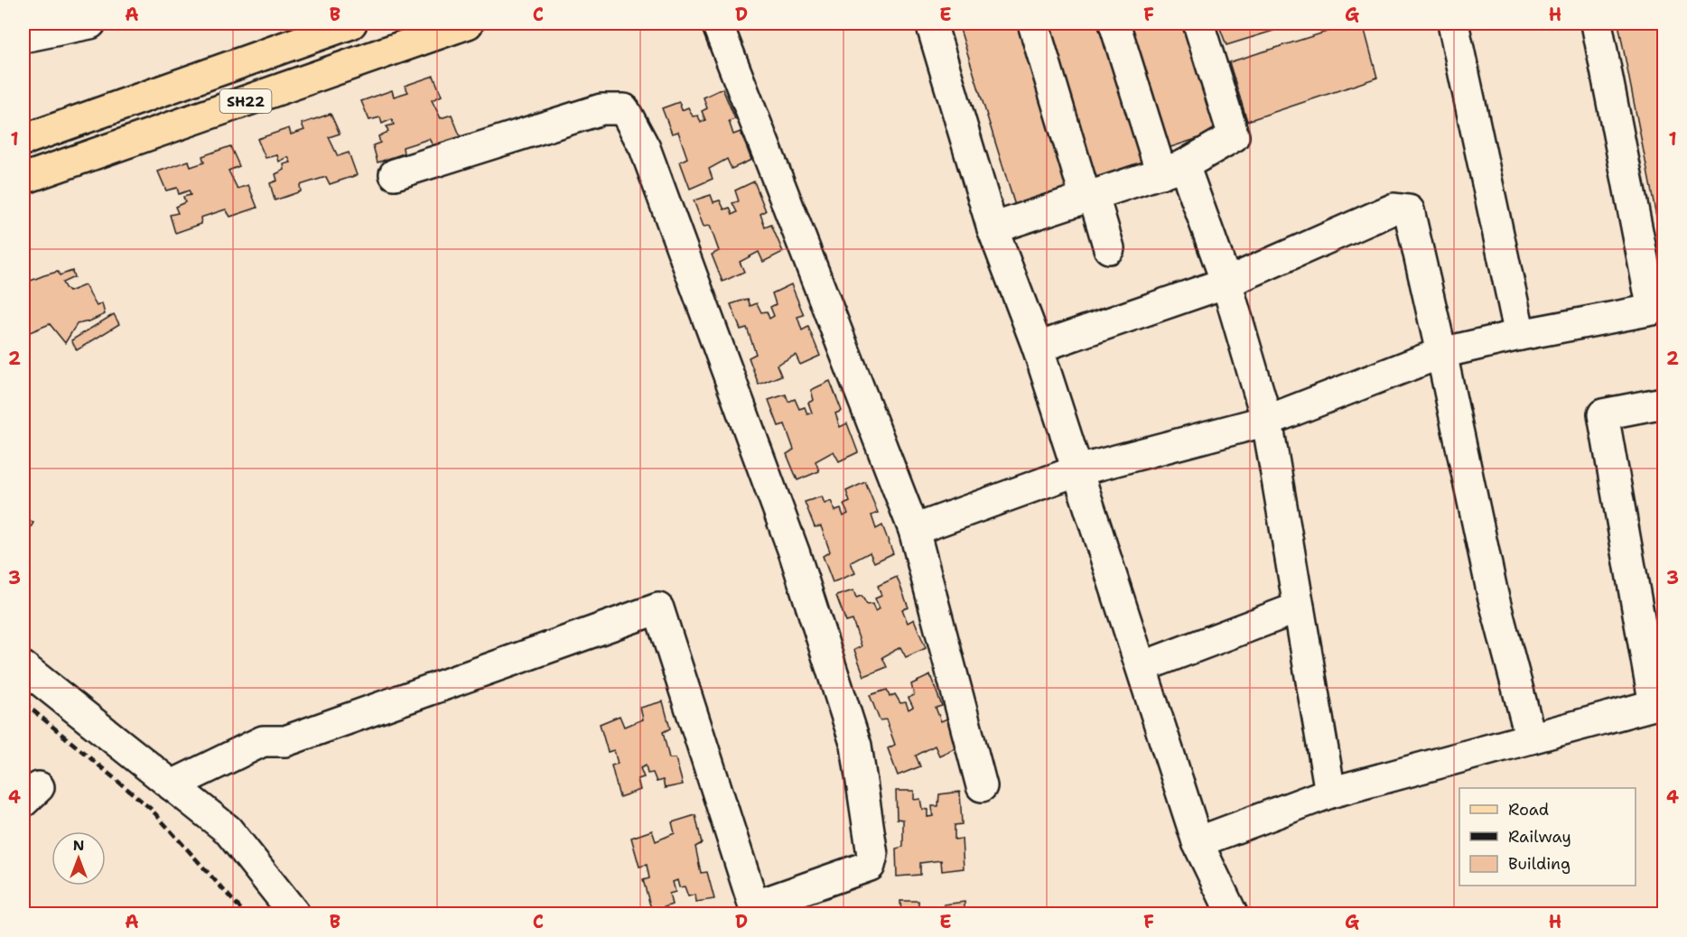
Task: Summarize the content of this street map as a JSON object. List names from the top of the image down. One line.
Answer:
{"streets":{"main road":["SH22"]},"legend":["Road","Railway","Building"],"north":"top","grid":{"columns":["A","B","C","D","E","F","G","H"],"rows":["1","2","3","4"]}}
